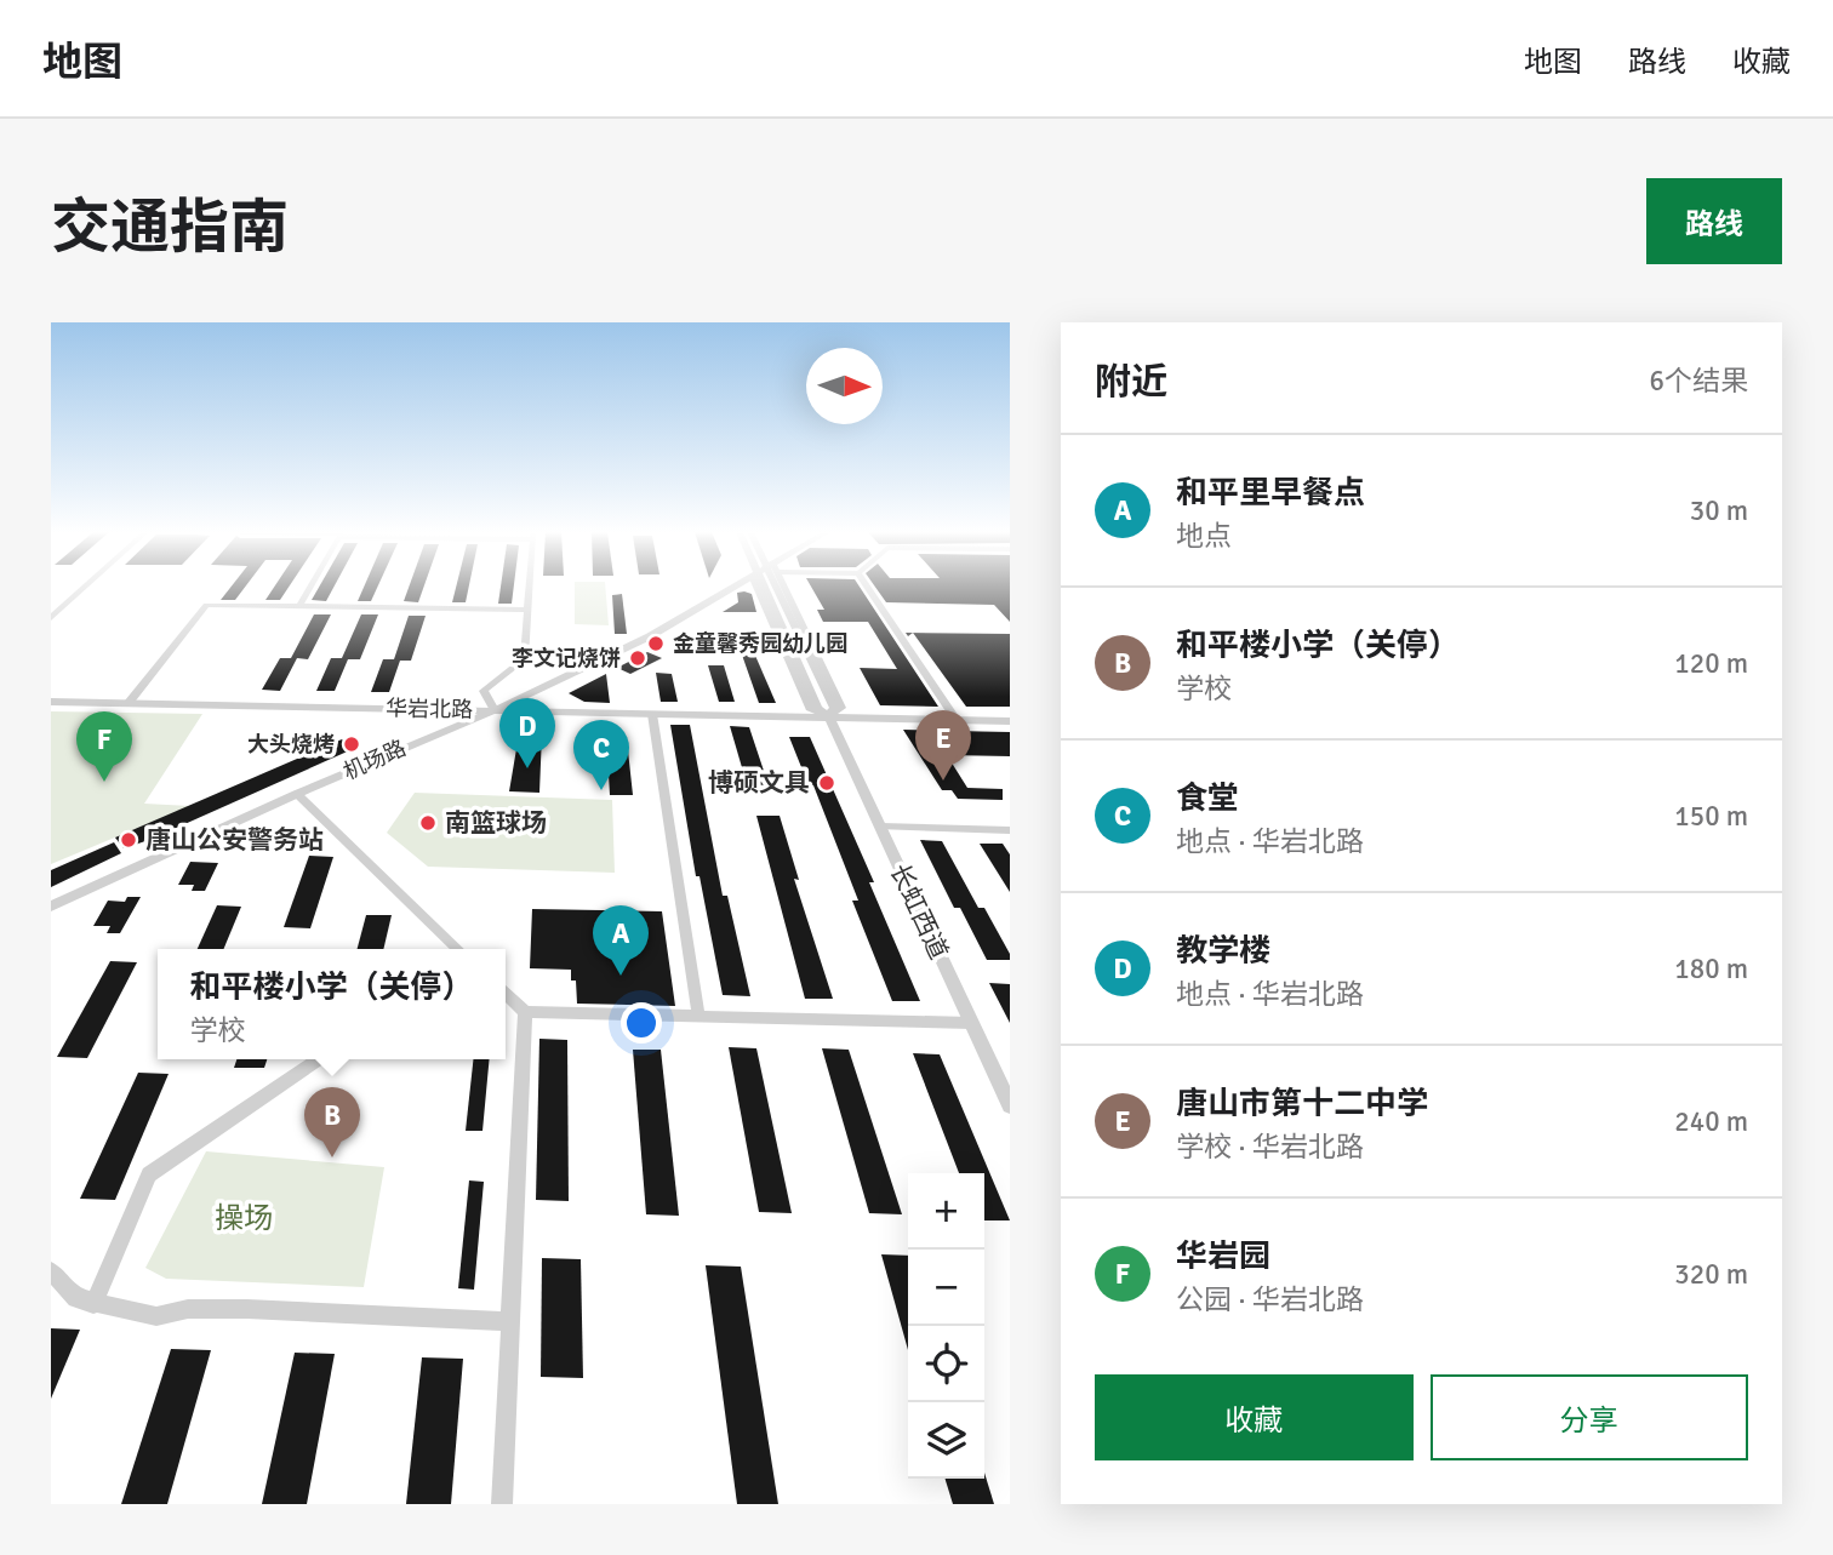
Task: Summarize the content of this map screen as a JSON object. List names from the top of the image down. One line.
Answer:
{"streets":{"street":["华岩北路","机场路","长虹西道"]},"crossings":[["华岩北路","机场路"],["华岩北路","长虹西道"]],"parks":["操场"],"places":["金童馨秀园幼儿园","李文记烧饼","大头烧烤","博硕文具","南篮球场","唐山公安警务站"],"north":"right","page":{"header":"地图","nav":["地图","路线","收藏"],"title":"交通指南","buttons":["路线",["收藏","分享"]],"heading":["附近","6个结果"],"list":[{"mark":"A","name":"和平里早餐点","note":"地点","value":"30 m"},{"mark":"B","name":"和平楼小学（关停）","note":"学校","value":"120 m"},{"mark":"C","name":"食堂","note":"地点 · 华岩北路","value":"150 m"},{"mark":"D","name":"教学楼","note":"地点 · 华岩北路","value":"180 m"},{"mark":"E","name":"唐山市第十二中学","note":"学校 · 华岩北路","value":"240 m"},{"mark":"F","name":"华岩园","note":"公园 · 华岩北路","value":"320 m"}],"pins":["D","E","F","C","A","B"],"popup":["和平楼小学（关停）","学校"],"map_buttons":["+","−"]}}
